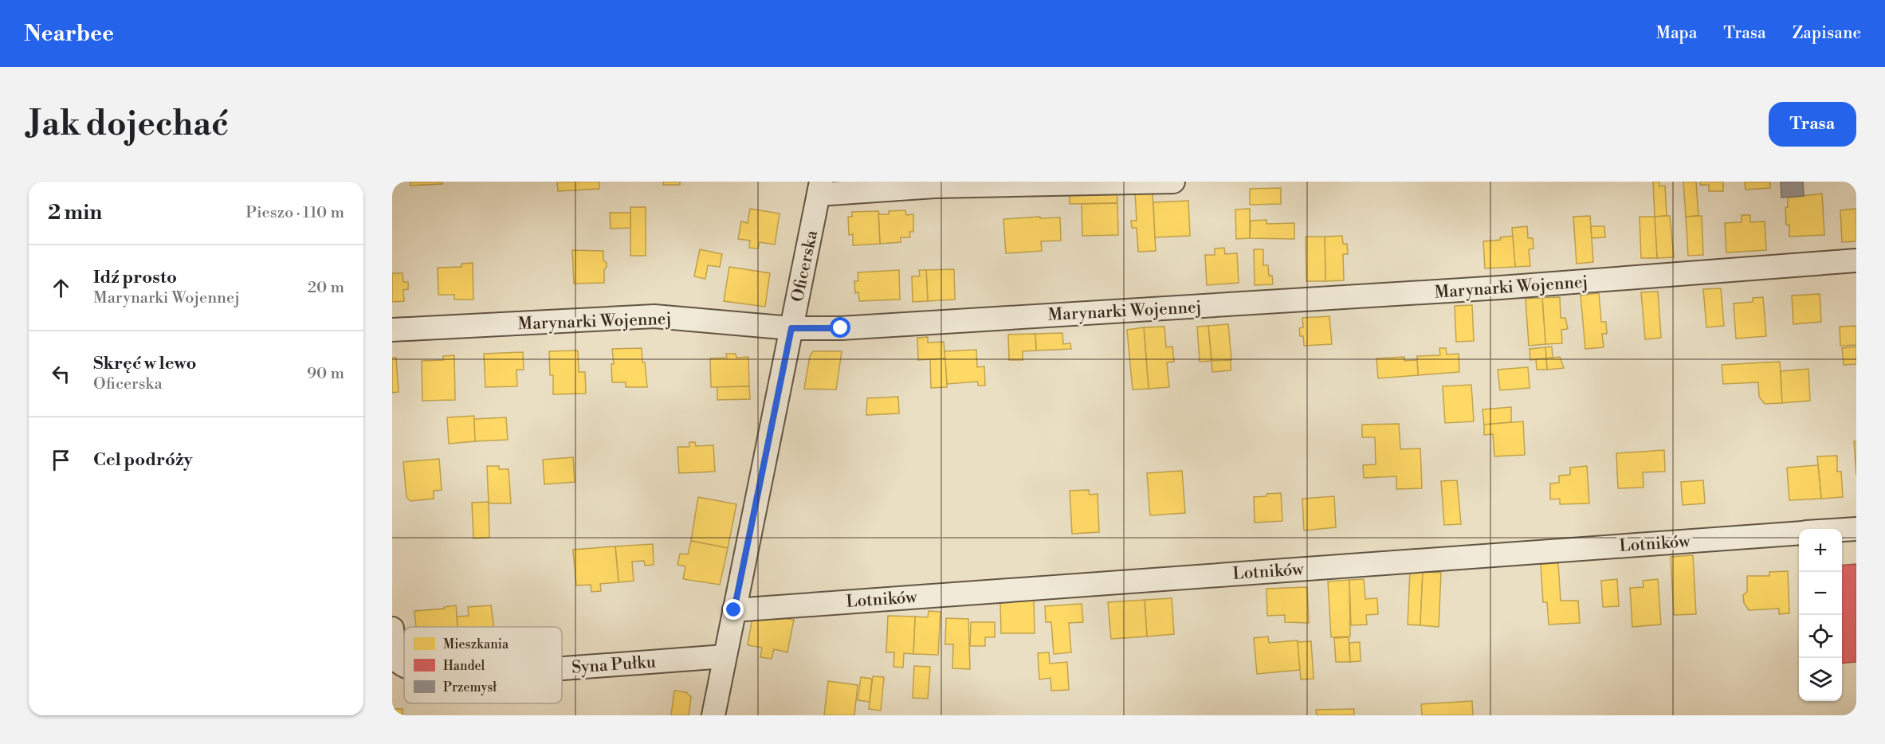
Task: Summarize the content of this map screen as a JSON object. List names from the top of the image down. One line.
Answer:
{"streets":{"street":["Oficerska","Marynarki Wojennej","Lotników","Syna Pułku"]},"crossings":[["Oficerska","Marynarki Wojennej"],["Oficerska","Lotników"],["Oficerska","Syna Pułku"]],"legend":["Mieszkania","Handel","Przemysł"],"page":{"header":"Nearbee","nav":["Mapa","Trasa","Zapisane"],"buttons":"Trasa","title":"Jak dojechać","heading":["2 min","Pieszo · 110 m"],"list":[["Idź prosto","Marynarki Wojennej","20 m"],["Skręć w lewo","Oficerska","90 m"],"Cel podróży"],"map_buttons":["+","−"]}}
